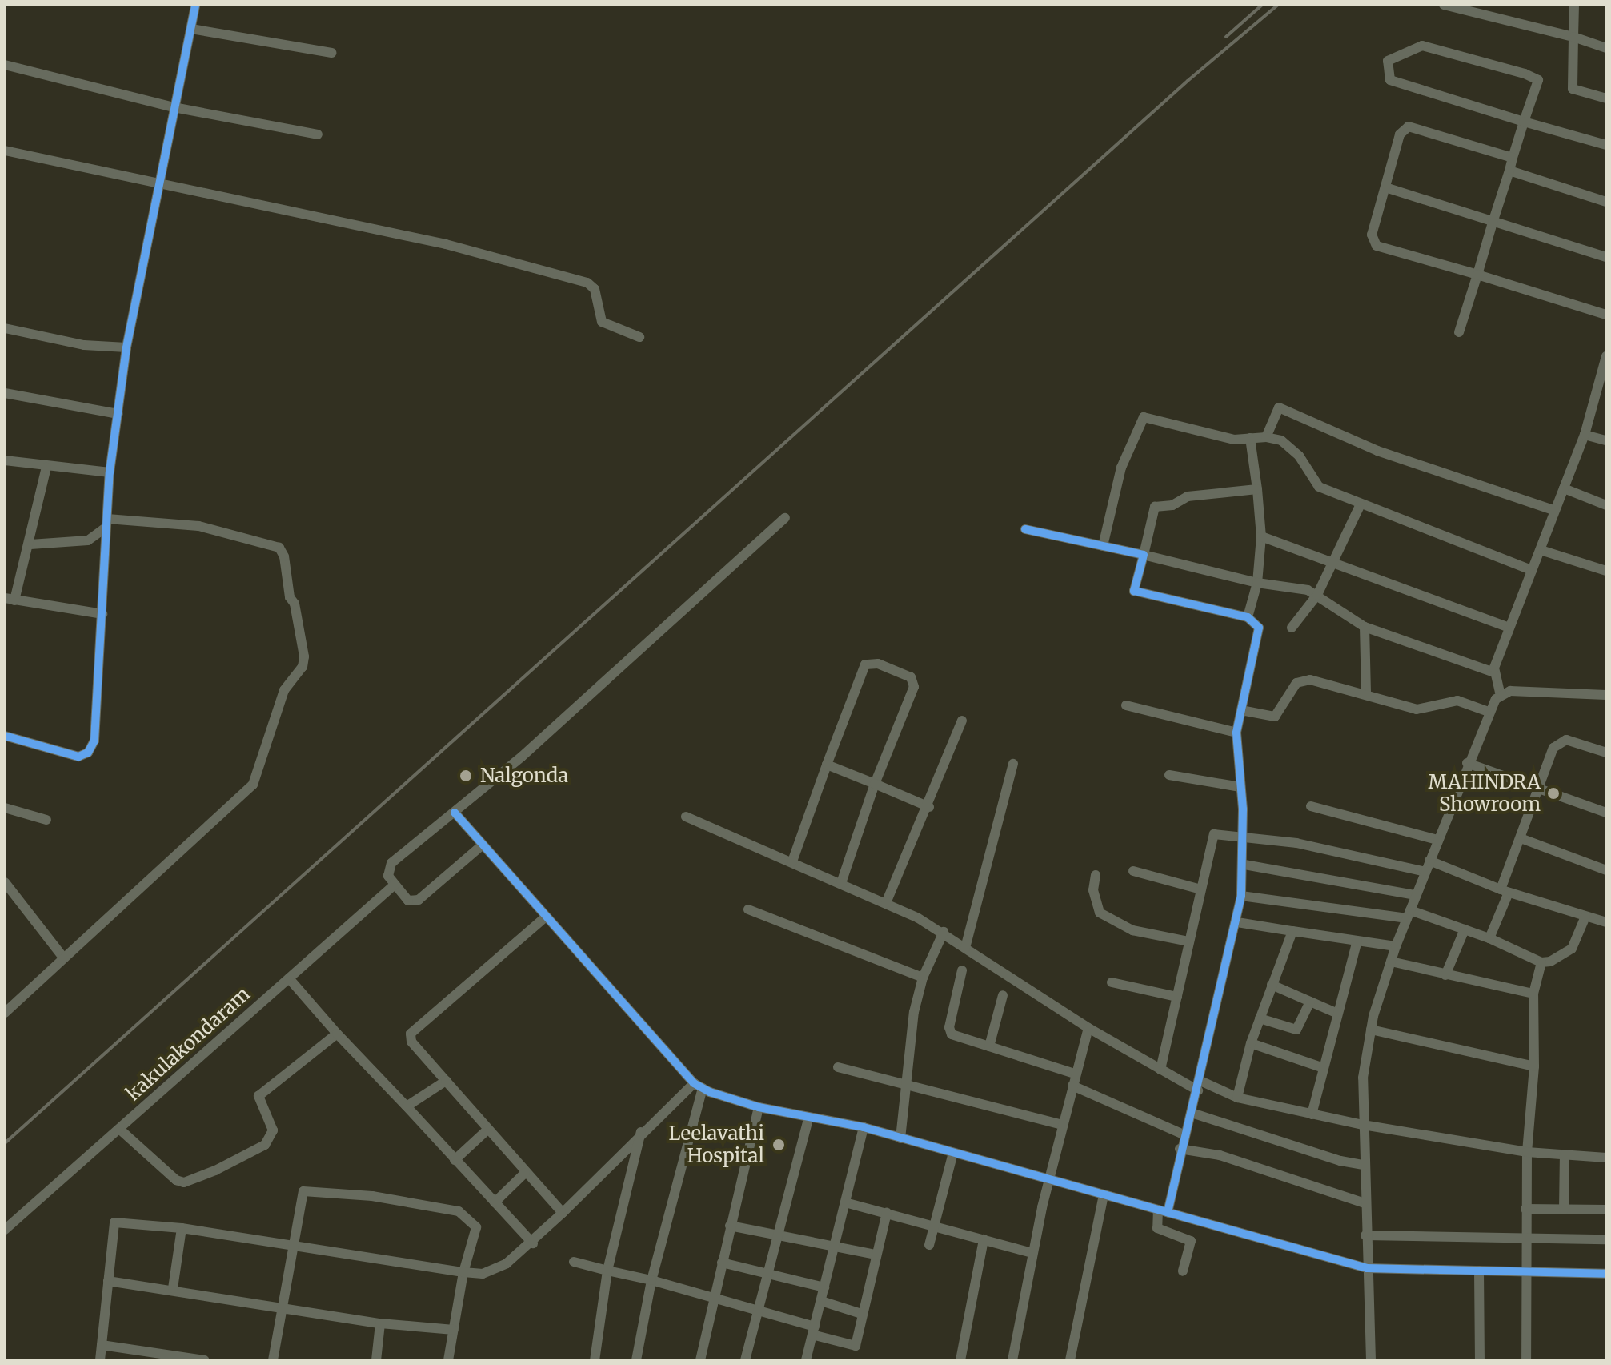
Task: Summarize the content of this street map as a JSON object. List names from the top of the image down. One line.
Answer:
{"streets":{"street":["kakulakondaram"]},"places":["Nalgonda","MAHINDRA Showroom","Leelavathi Hospital"]}
